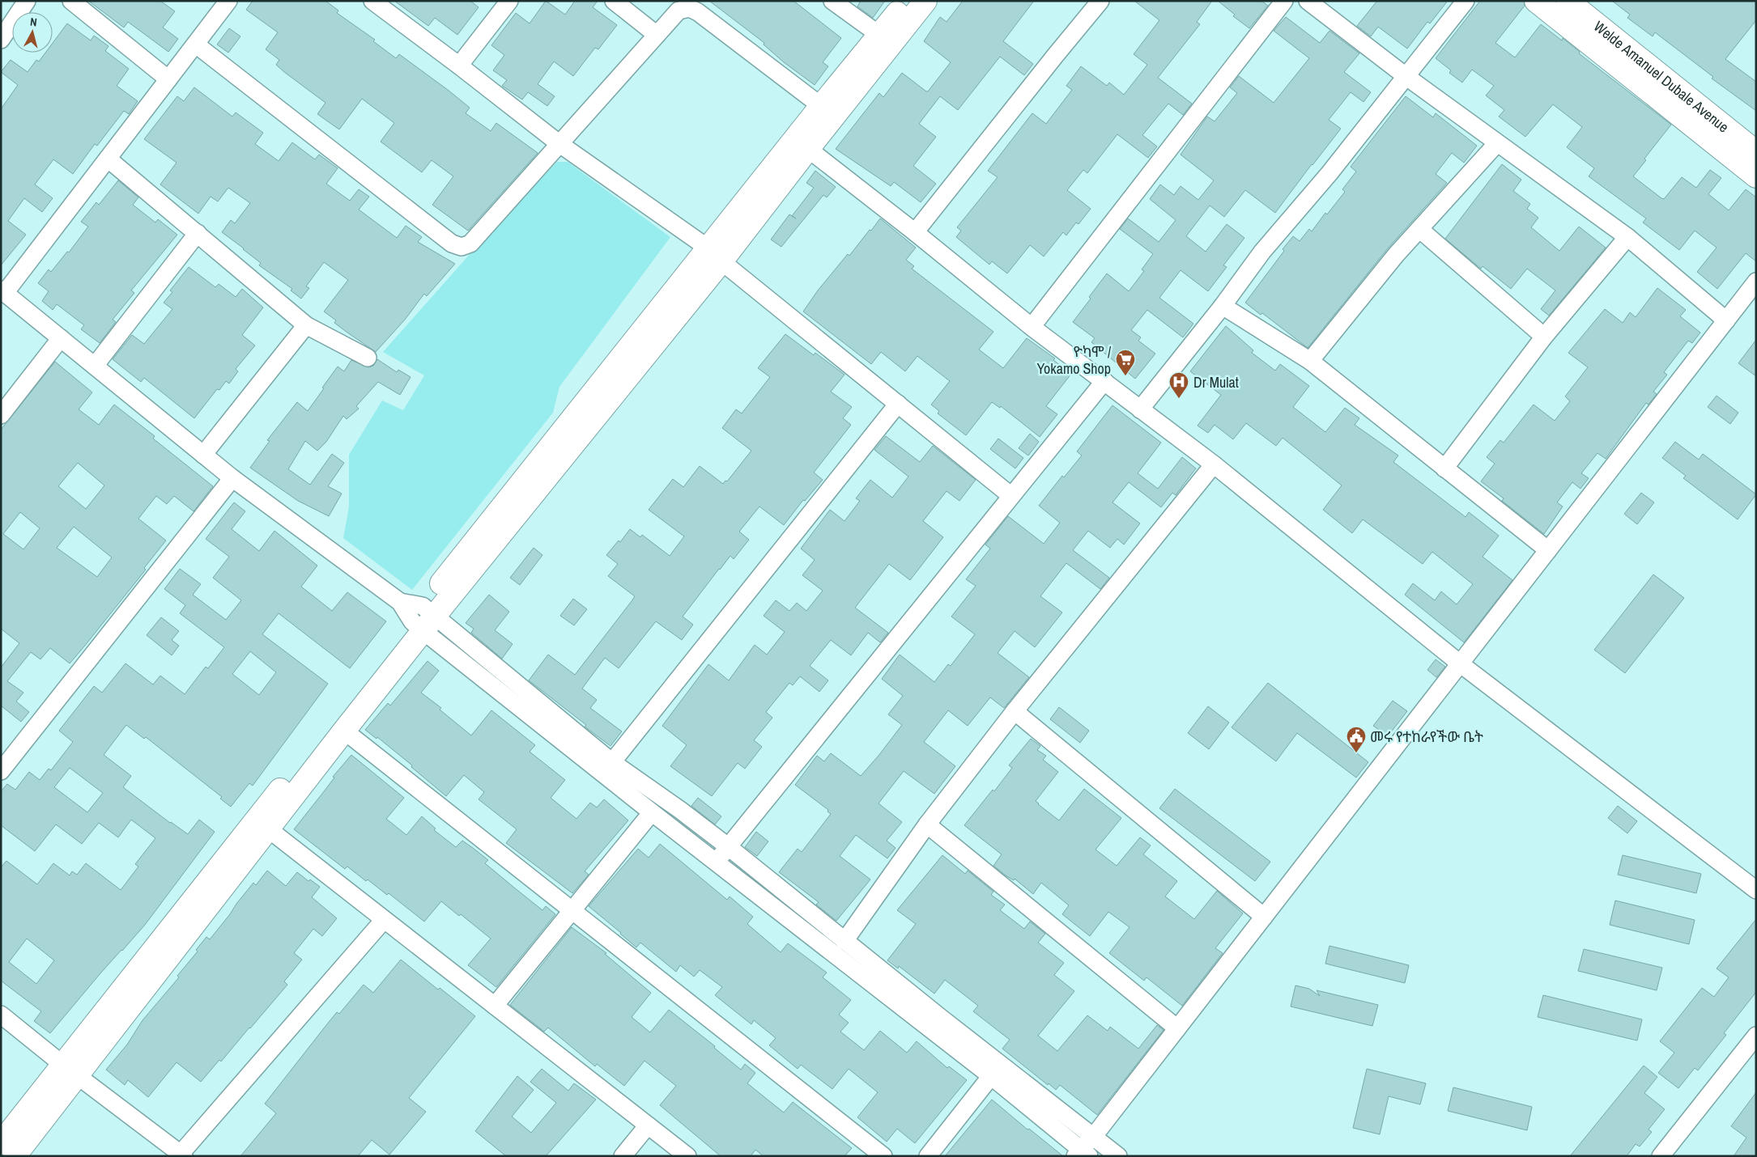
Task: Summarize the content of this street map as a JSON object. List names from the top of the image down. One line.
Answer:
{"streets":{"main road":["Welde Amanuel Dubale Avenue"]},"places":{"supermarket":["ዮካሞ / Yokamo Shop"],"hospital":["Dr Mulat"],"public building":["መሩ የተከራየችው ቤት"]},"north":"top"}
